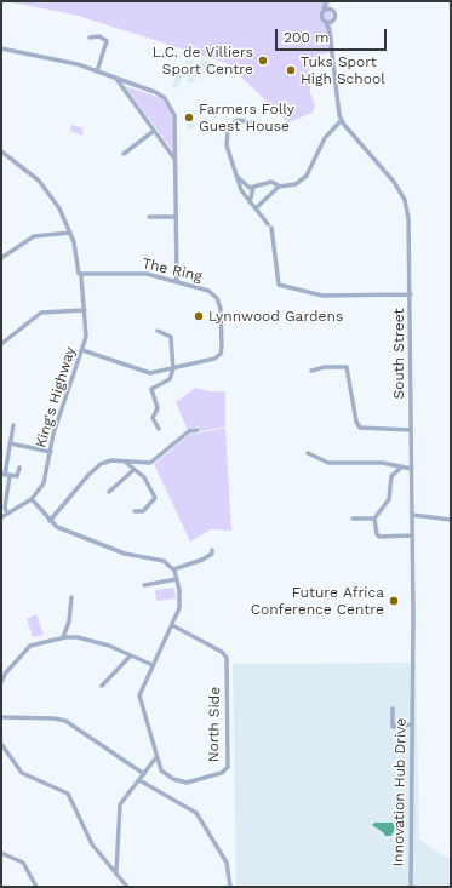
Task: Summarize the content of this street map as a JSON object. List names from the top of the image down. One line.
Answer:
{"streets":{"street":["The Ring","South Street","King's Highway","North Side","Innovation Hub Drive"]},"crossings":[["The Ring","King's Highway"],["South Street","Innovation Hub Drive"]],"places":["L.C. de Villiers Sport Centre","Tuks Sport High School","Farmers Folly Guest House","Lynnwood Gardens","Future Africa Conference Centre"],"scale_bar":"200 m"}
